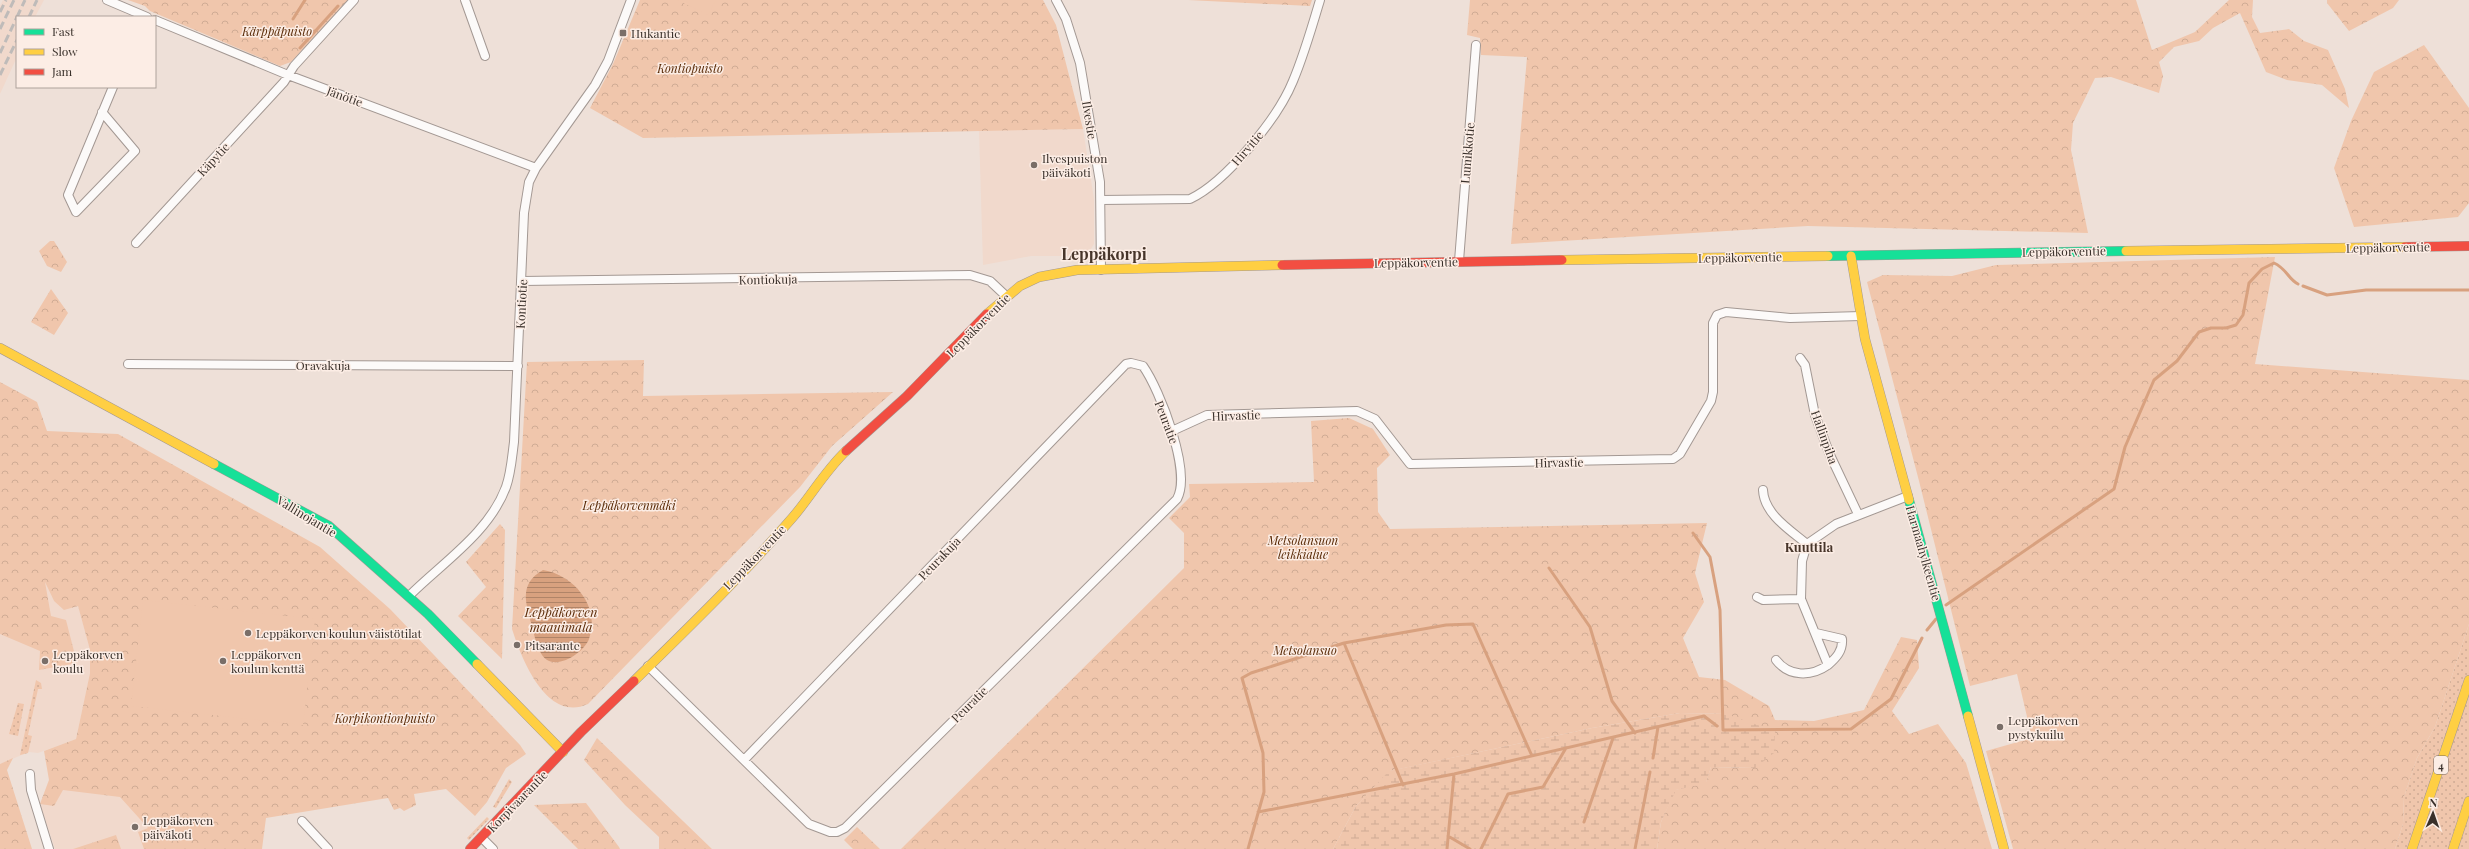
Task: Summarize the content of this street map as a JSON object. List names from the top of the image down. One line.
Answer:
{"streets":{"main road":["Leppäkorventie","Vallinojantie","Harmaahylkeentie","4","Korpivaarantie"],"street":["Jänötie","Ilvestie","Hirvitie","Lumikkotie","Käpytie","Kontiokuja","Kontiotie","Oravakuja","Hirvastie","Peuratie","Hallinpiha","Peurakuja"]},"crossings":[["Jänötie","Käpytie"],["Jänötie","Kontiotie"],["Ilvestie","Hirvitie"],["Ilvestie","Leppäkorventie"],["Lumikkotie","Leppäkorventie"],["Leppäkorventie","Kontiokuja"],["Leppäkorventie","Peuratie"],["Leppäkorventie","Vallinojantie"],["Leppäkorventie","Harmaahylkeentie"],["Leppäkorventie","Korpivaarantie"],["Kontiokuja","Kontiotie"],["Kontiotie","Oravakuja"],["Kontiotie","Vallinojantie"],["Hirvastie","Peuratie"],["Hirvastie","Harmaahylkeentie"],["Peuratie","Peurakuja"],["Vallinojantie","Korpivaarantie"]],"districts":["Leppäkorpi","Kuuttila"],"water":["Leppäkorven maauimala"],"parks":["Kärppäpuisto","Kontiopuisto","Leppäkorvenmäki","Metsolansuon leikkialue","Metsolansuo","Korpikontionpuisto"],"places":{"transit":["Hukantie"],"other":["Ilvespuiston päiväkoti","Leppäkorven koulun väistötilat","Pitsarante","Leppäkorven koulu","Leppäkorven koulun kenttä","Leppäkorven pystykuilu","Leppäkorven päiväkoti"]},"legend":["Fast","Slow","Jam"],"north":"top"}
